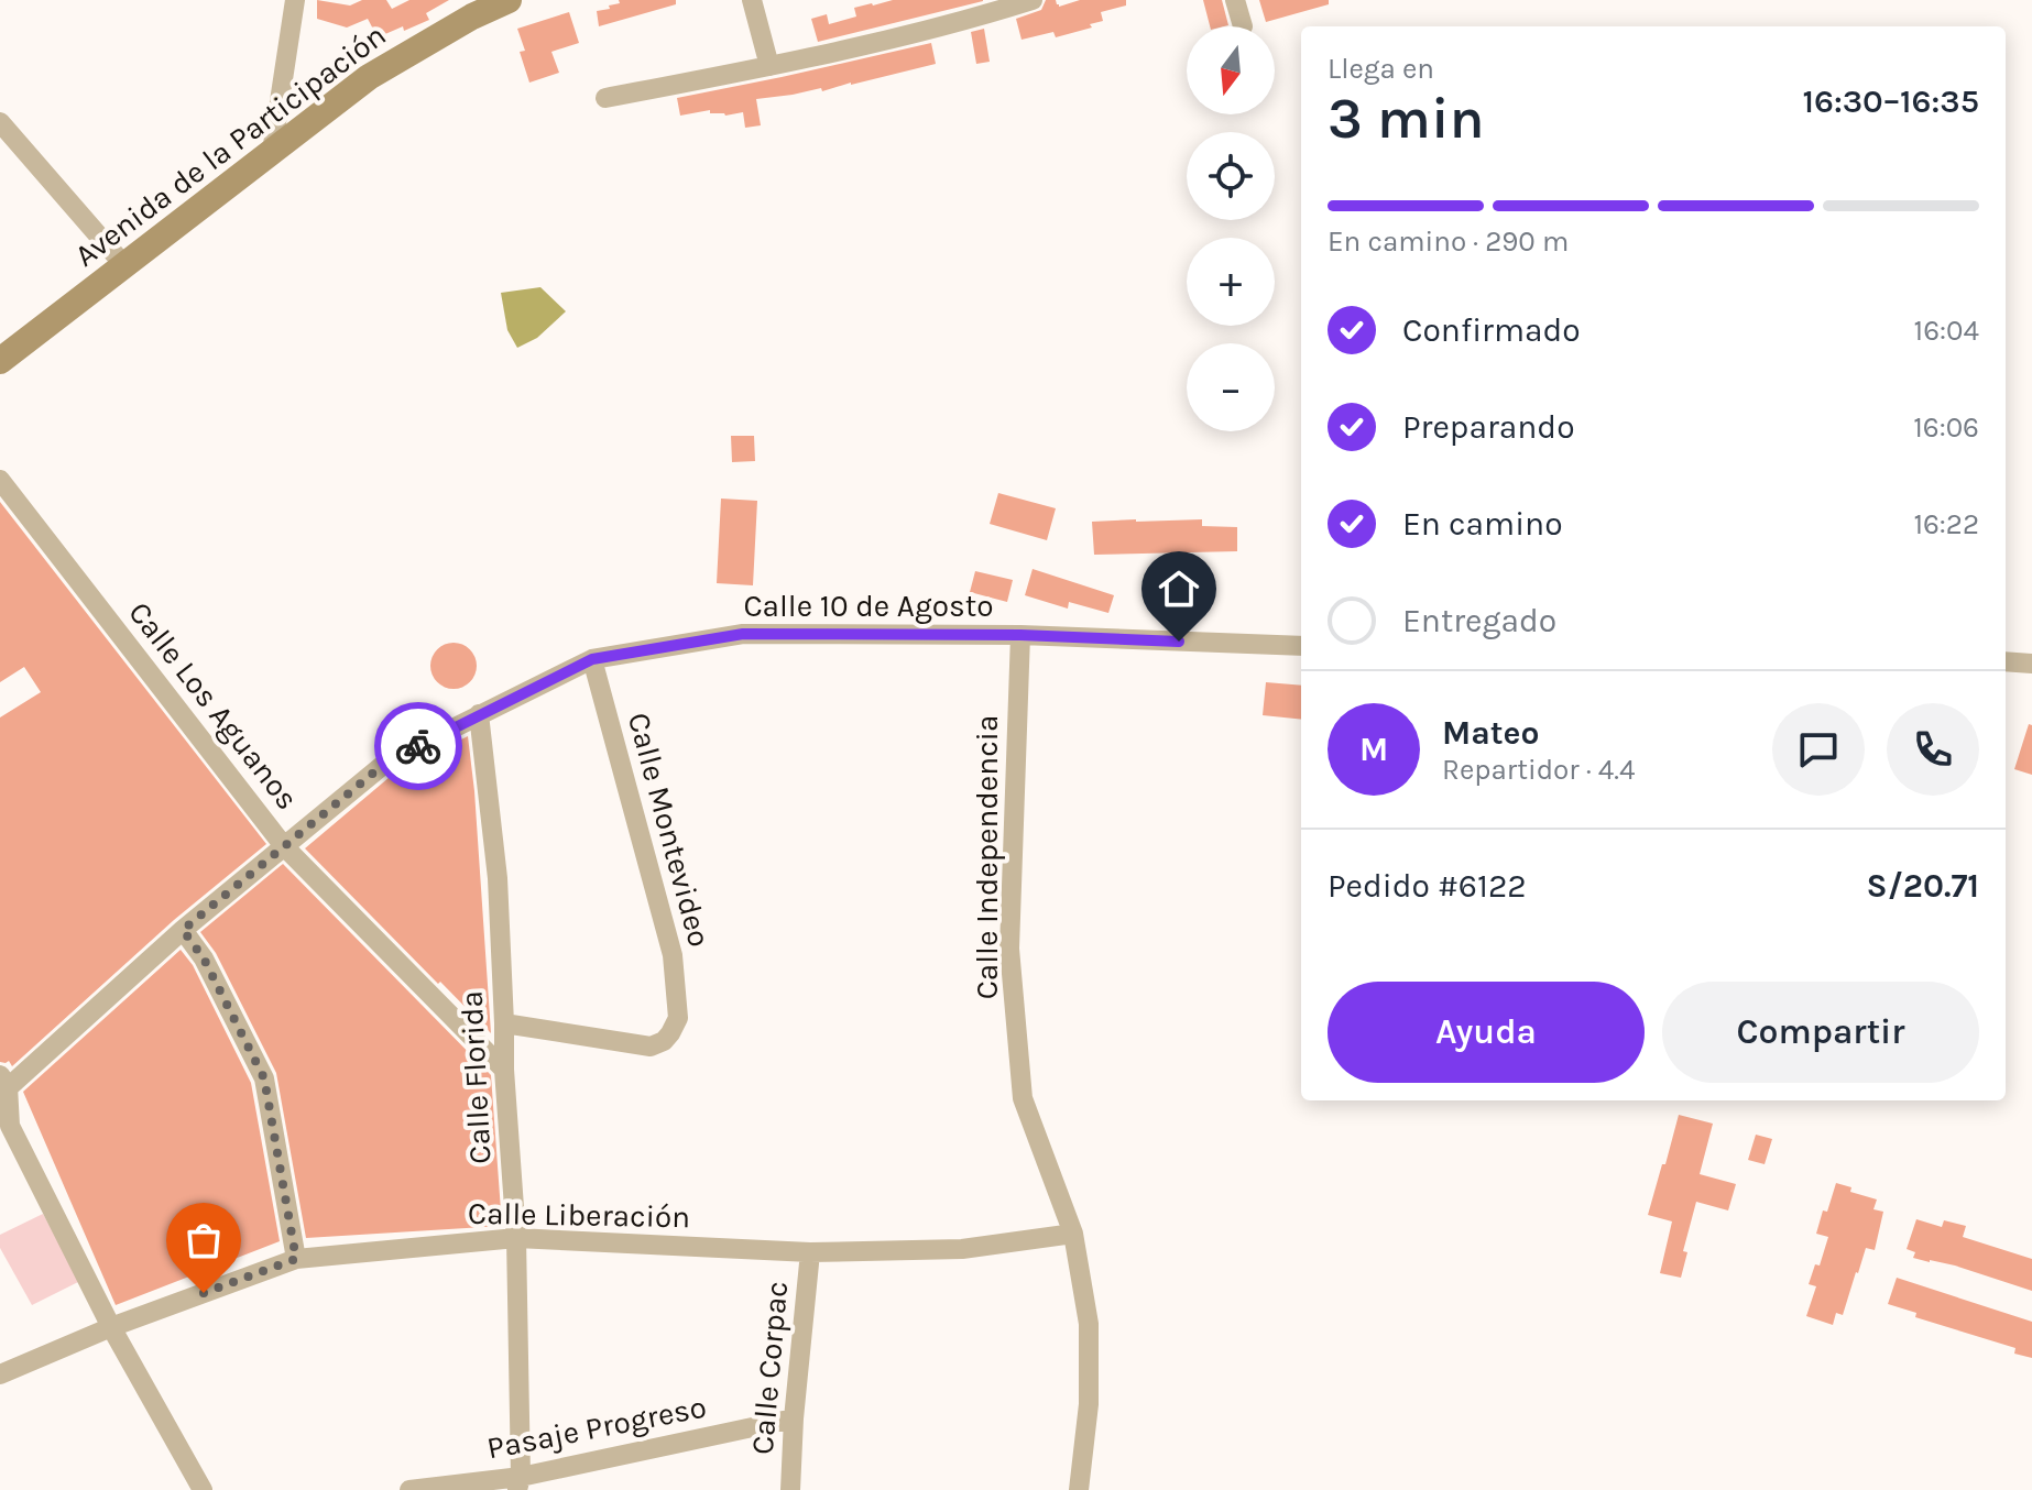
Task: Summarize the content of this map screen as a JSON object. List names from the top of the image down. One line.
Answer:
{"streets":{"main road":["Avenida de la Participación"],"street":["Calle 10 de Agosto","Calle Los Aguanos","Calle Montevideo","Calle Independencia","Calle Florida","Calle Liberación","Calle Corpac","Pasaje Progreso"]},"crossings":[["Calle 10 de Agosto","Calle Los Aguanos"],["Calle 10 de Agosto","Calle Montevideo"],["Calle 10 de Agosto","Calle Independencia"],["Calle 10 de Agosto","Calle Florida"],["Calle Los Aguanos","Calle Florida"],["Calle Montevideo","Calle Florida"],["Calle Independencia","Calle Liberación"],["Calle Florida","Calle Liberación"],["Calle Florida","Pasaje Progreso"],["Calle Liberación","Calle Corpac"],["Calle Corpac","Pasaje Progreso"]],"north":"bottom","page":{"map_buttons":["+","−"],"heading":["3 min","Llega en","16:30–16:35"],"panel":["Mateo","Repartidor · 4.4","Pedido #6122","S/20.71"],"bar":"En camino · 290 m","list":[["Confirmado","16:04"],["Preparando","16:06"],["En camino","16:22"],"Entregado"],"round":"M","buttons":["Ayuda","Compartir"]}}
